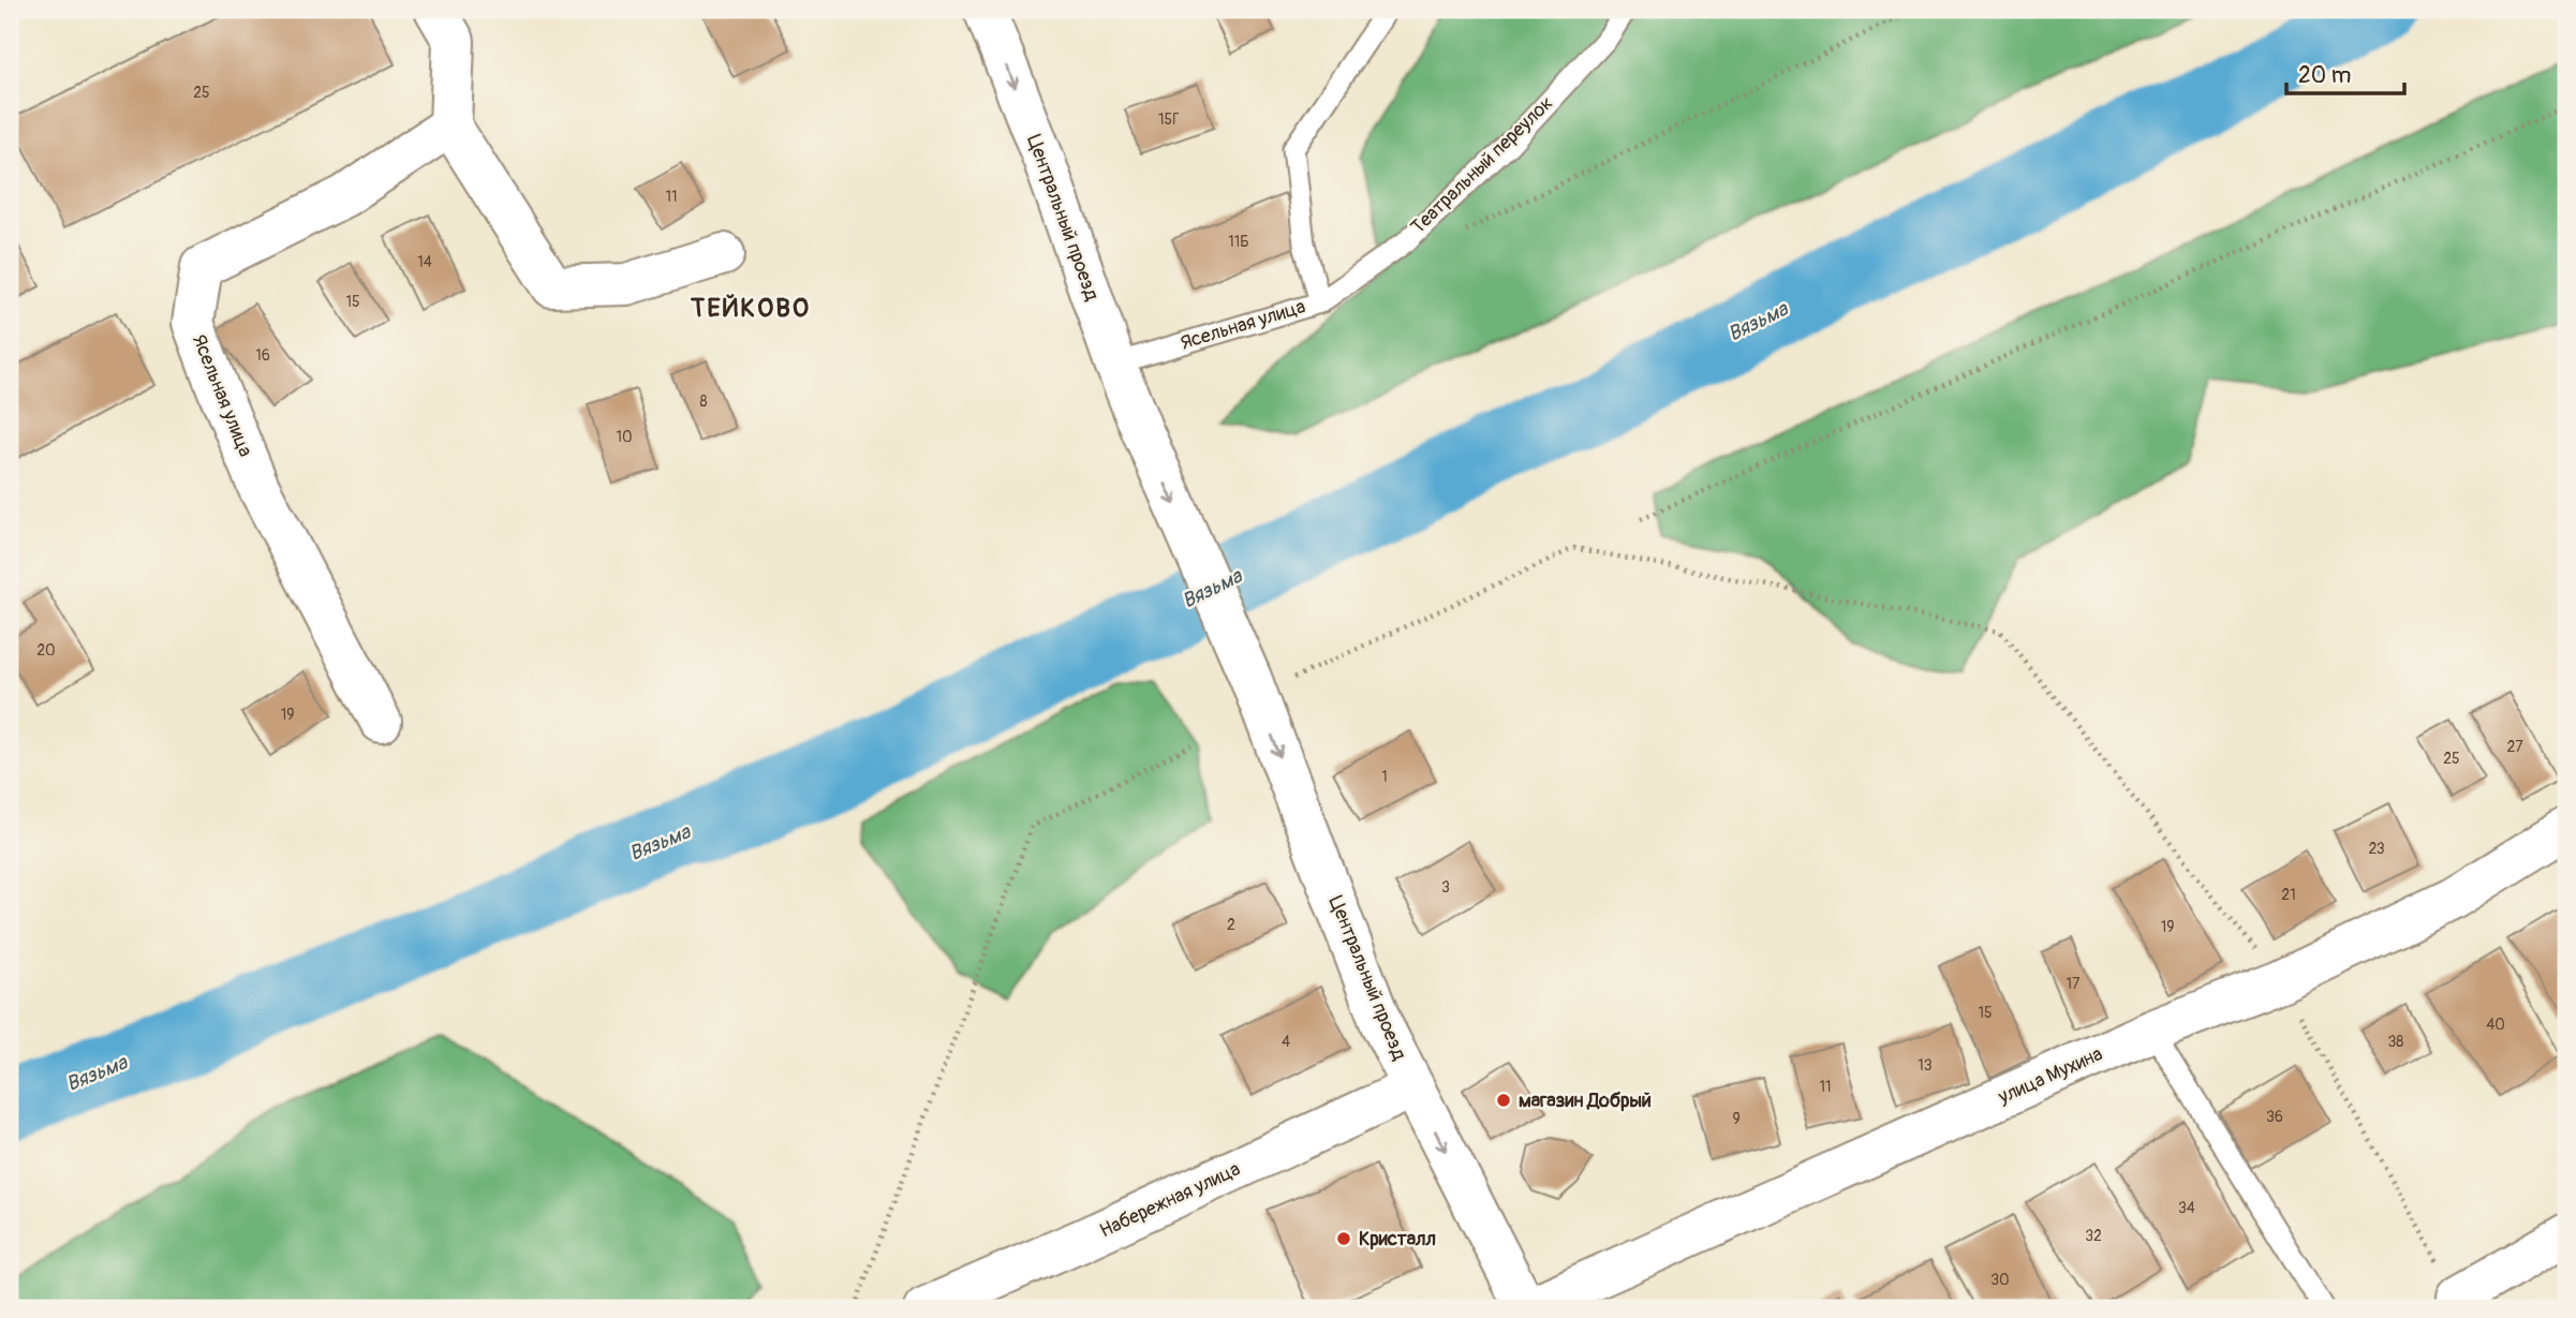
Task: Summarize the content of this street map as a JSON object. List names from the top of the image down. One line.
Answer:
{"streets":{"street":["Центральный проезд","Ясельная улица","улица Мухина","Набережная улица"],"lane":["Театральный переулок"]},"crossings":[["Театральный переулок","Ясельная улица"],["Центральный проезд","Ясельная улица"],["Центральный проезд","улица Мухина"],["Центральный проезд","Набережная улица"]],"one_way":["Центральный проезд"],"districts":["ТЕЙКОВО"],"water":["Вязьма"],"places":["магазин Добрый","Кристалл"],"house_numbers":["25","15Г","11","11Б","14","15","16","8","10","20","19","27","25","1","23","3","21","2","19","17","15","40","4","38","13","11","36","9","34","32","30"],"scale_bar":"20 m"}
